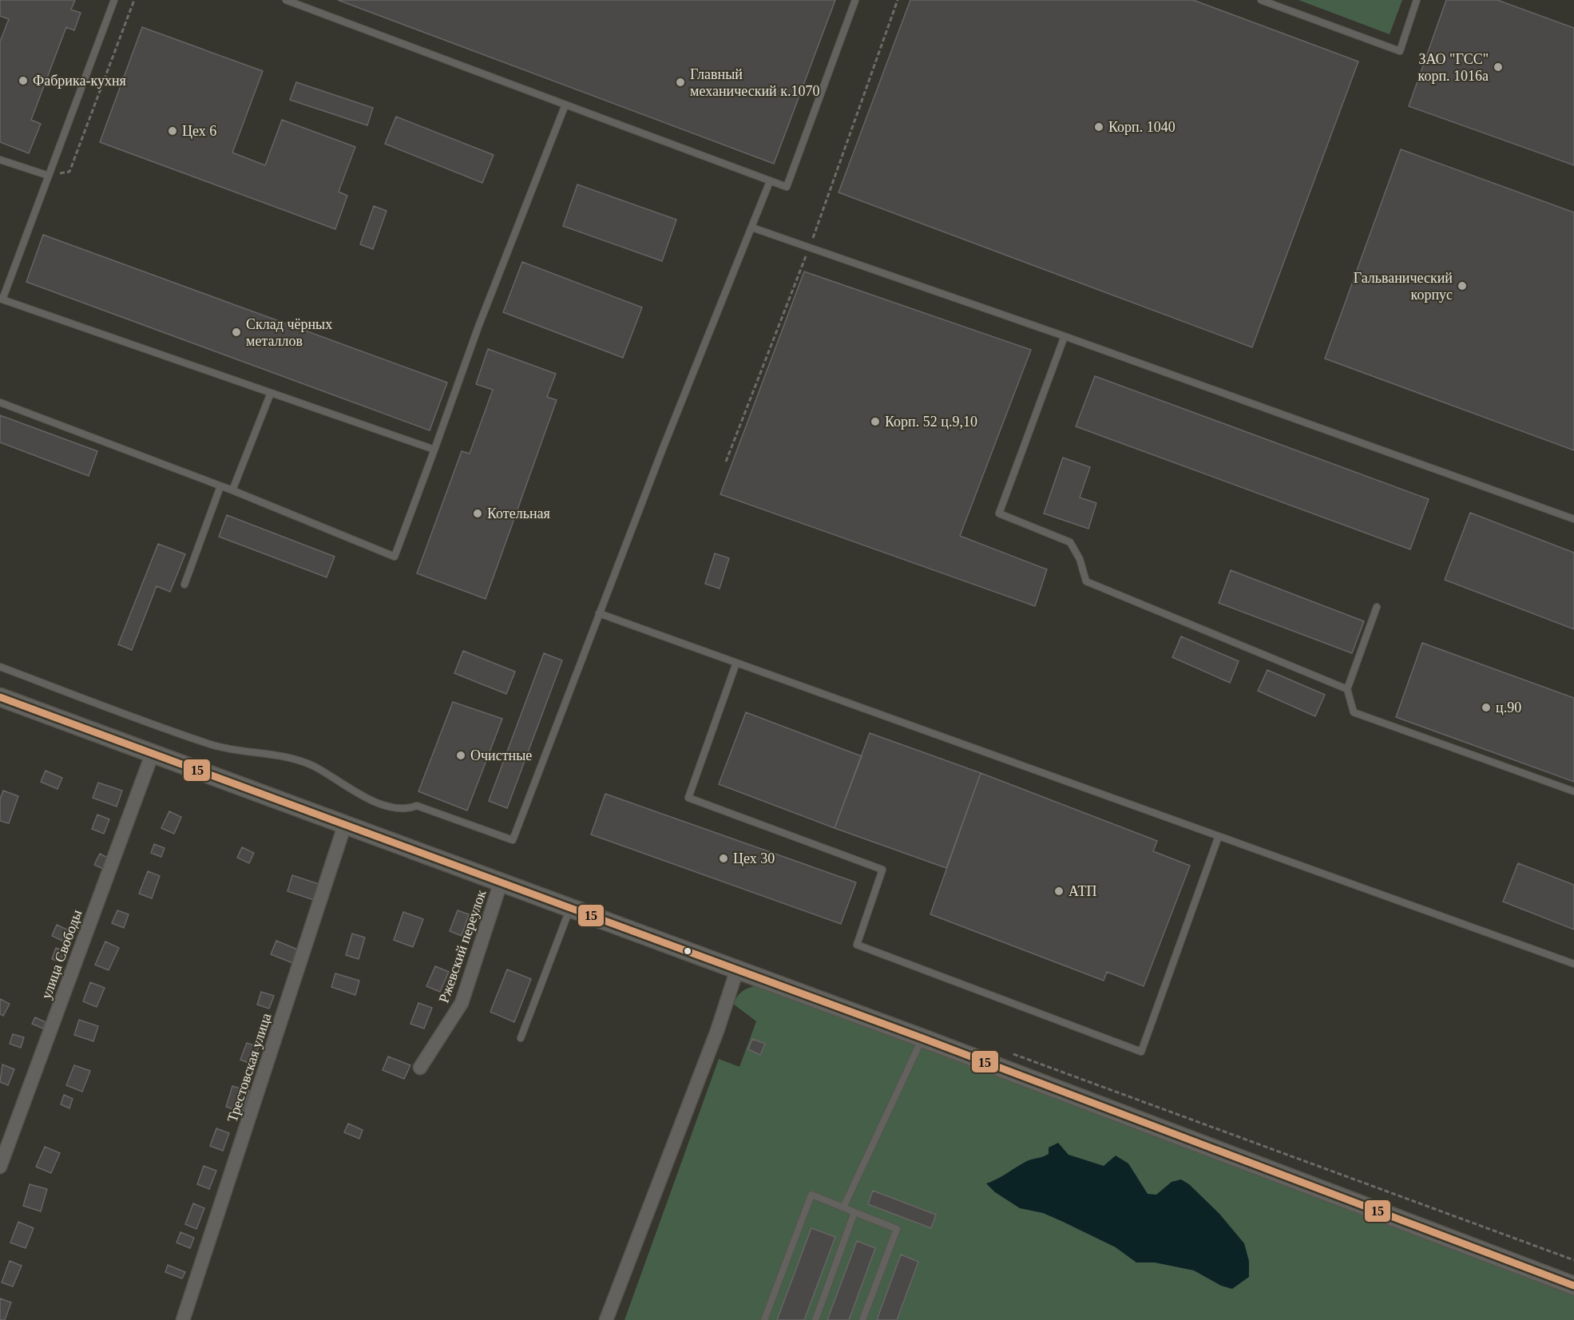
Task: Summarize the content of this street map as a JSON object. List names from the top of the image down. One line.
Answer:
{"streets":{"street":["Ржевский переулок","улица Свободы","Трестовская улица"]},"places":["ЗАО \"ГСС\" корп. 1016а","Фабрика-кухня","Главный механический к.1070","Корп. 1040","Цех 6","Гальванический корпус","Склад чёрных металлов","Корп. 52 ц.9,10","Котельная","ц.90","Очистные","Цех 30","АТП"],"lines":["transit line 15"]}
